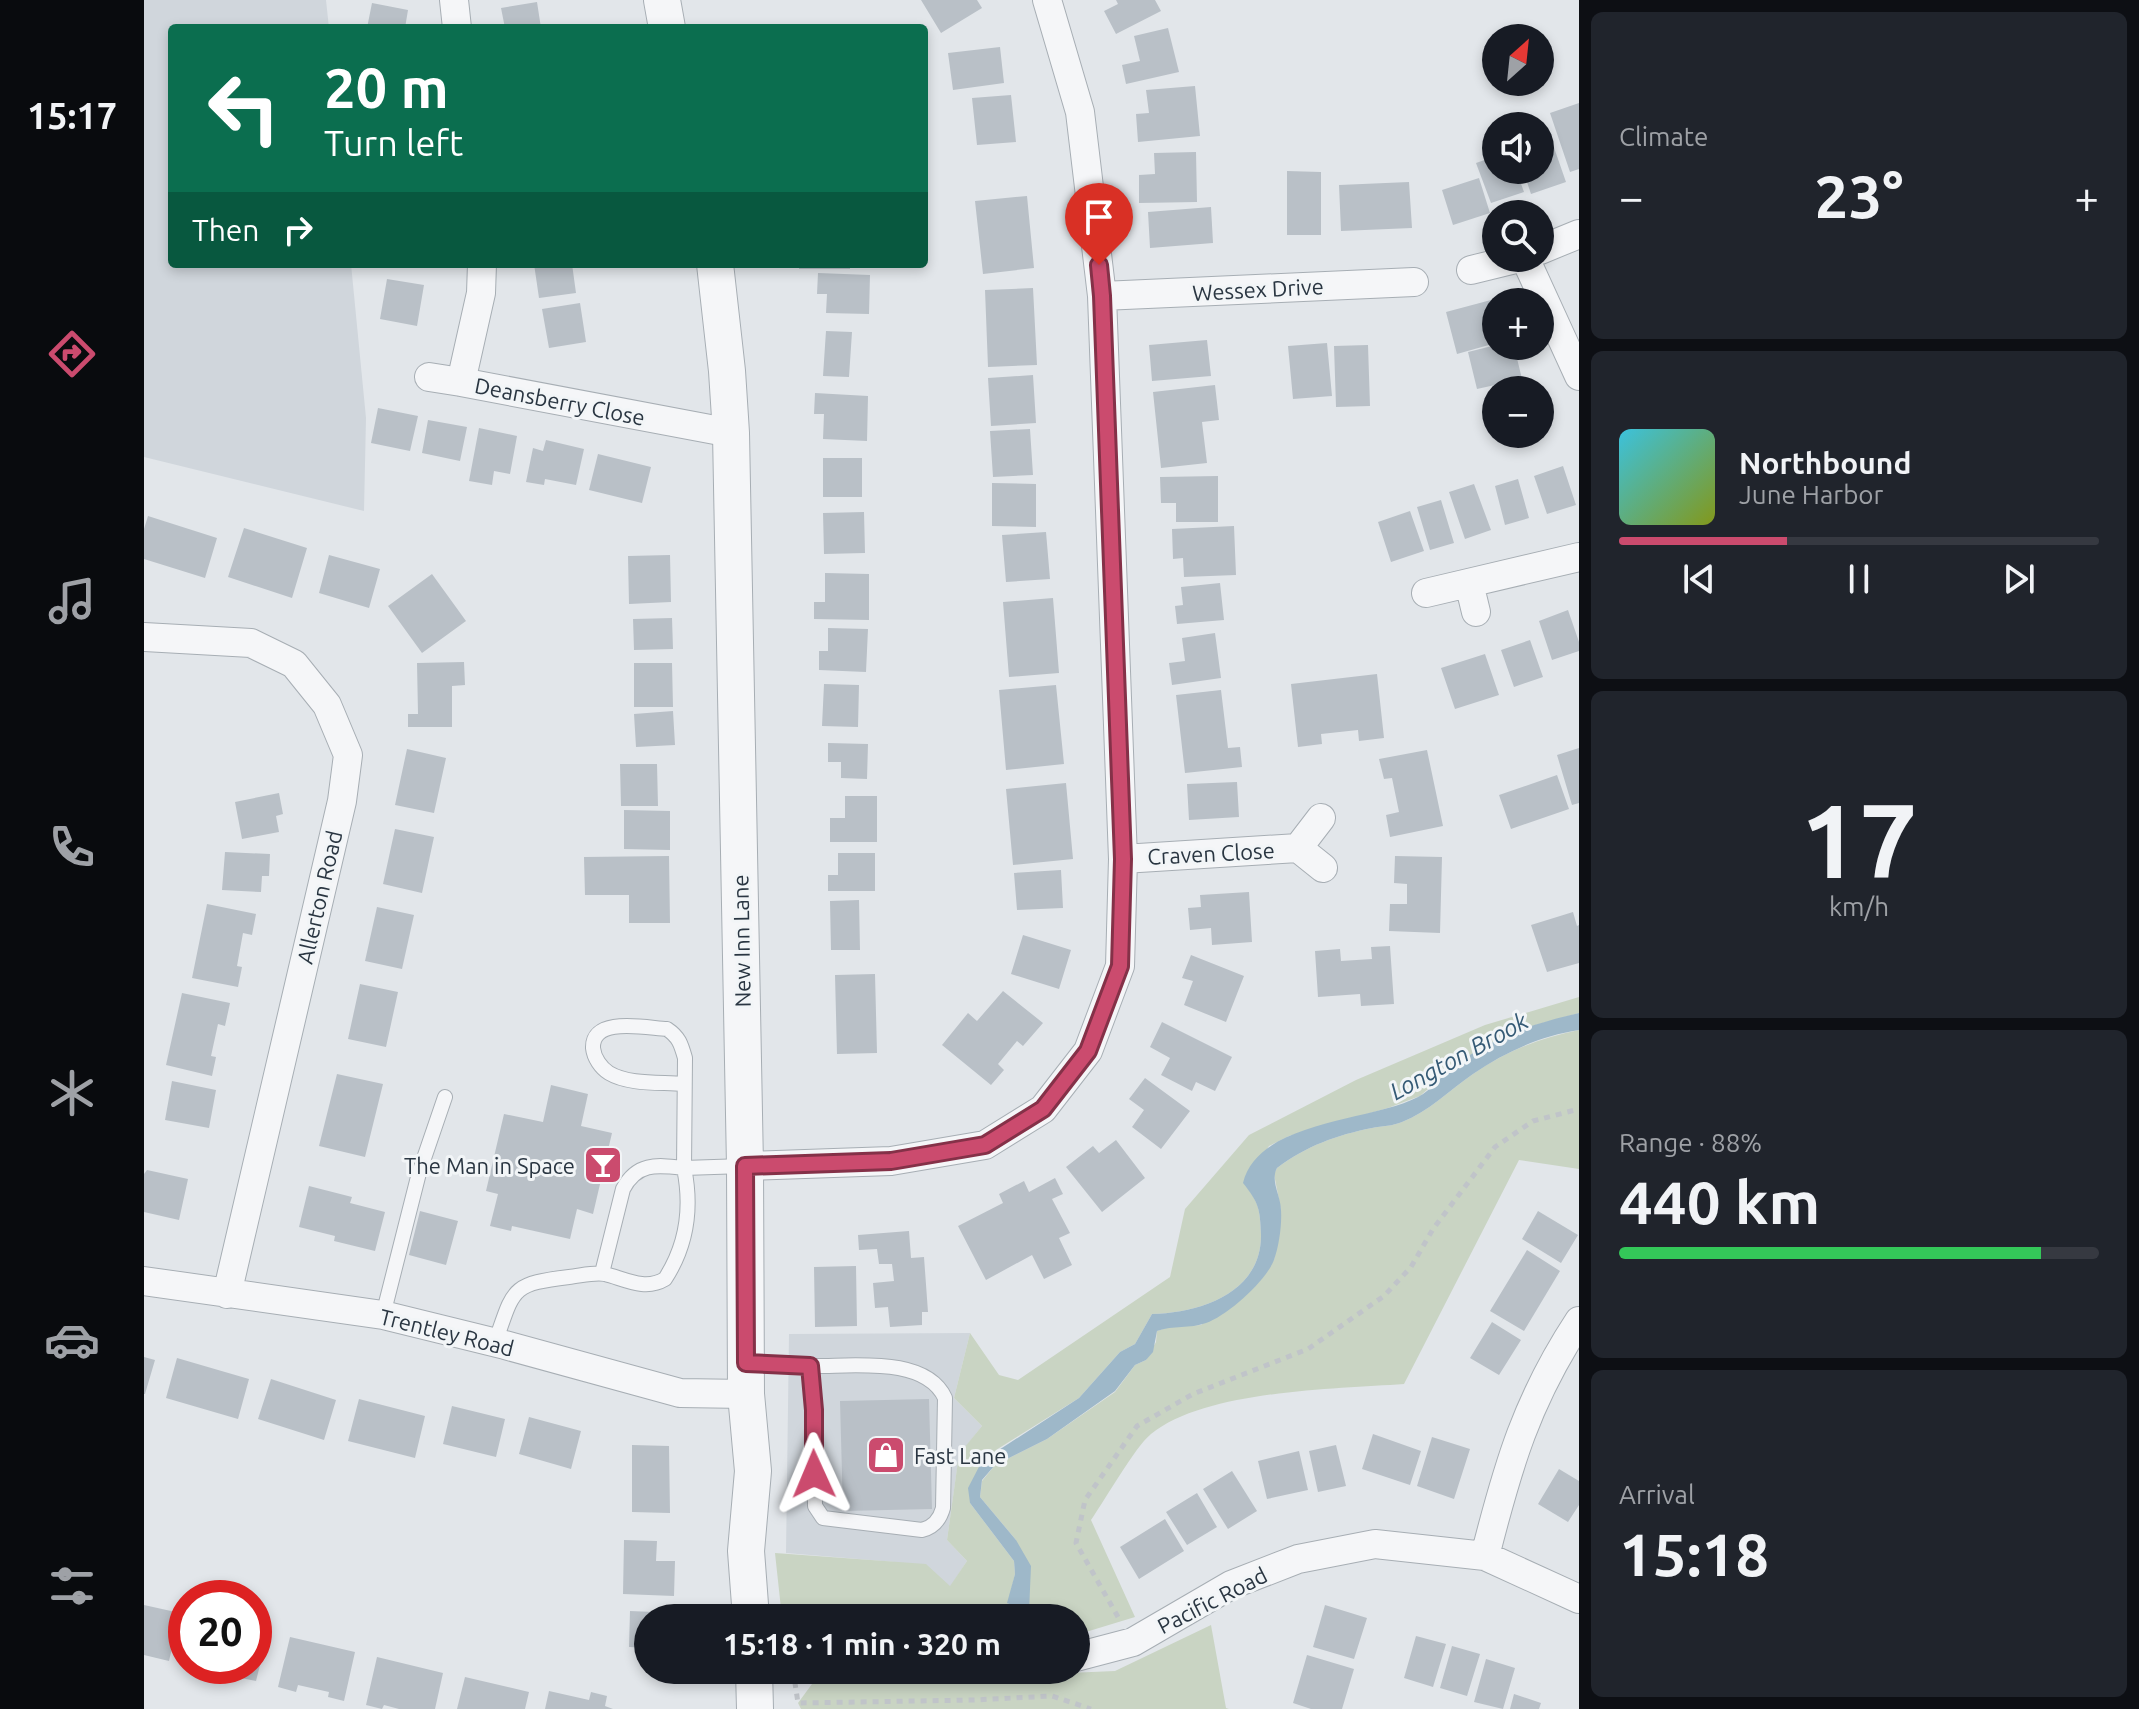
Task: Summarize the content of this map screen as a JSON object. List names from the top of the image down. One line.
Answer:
{"streets":{"street":["Wessex Drive","Deansberry Close","Craven Close","Allerton Road","New Inn Lane","Trentley Road","Pacific Road"]},"crossings":[["Deansberry Close","New Inn Lane"],["Allerton Road","Trentley Road"],["New Inn Lane","Trentley Road"]],"water":["Longton Brook"],"places":{"bar":["The Man in Space"],"shop":["Fast Lane"]},"north":"top right","page":{"tabs":"15:17","tile":["Climate",["17","km/h"],["Range · 88%","440 km"],["Arrival","15:18"]],"map_buttons":["+","−"],"turn":["20 m","Turn left"],"heat":["−","23°","+"],"then":"Then","song":["Northbound","June Harbor"],"limit":"20","trip":"15:18 · 1 min · 320 m"}}
